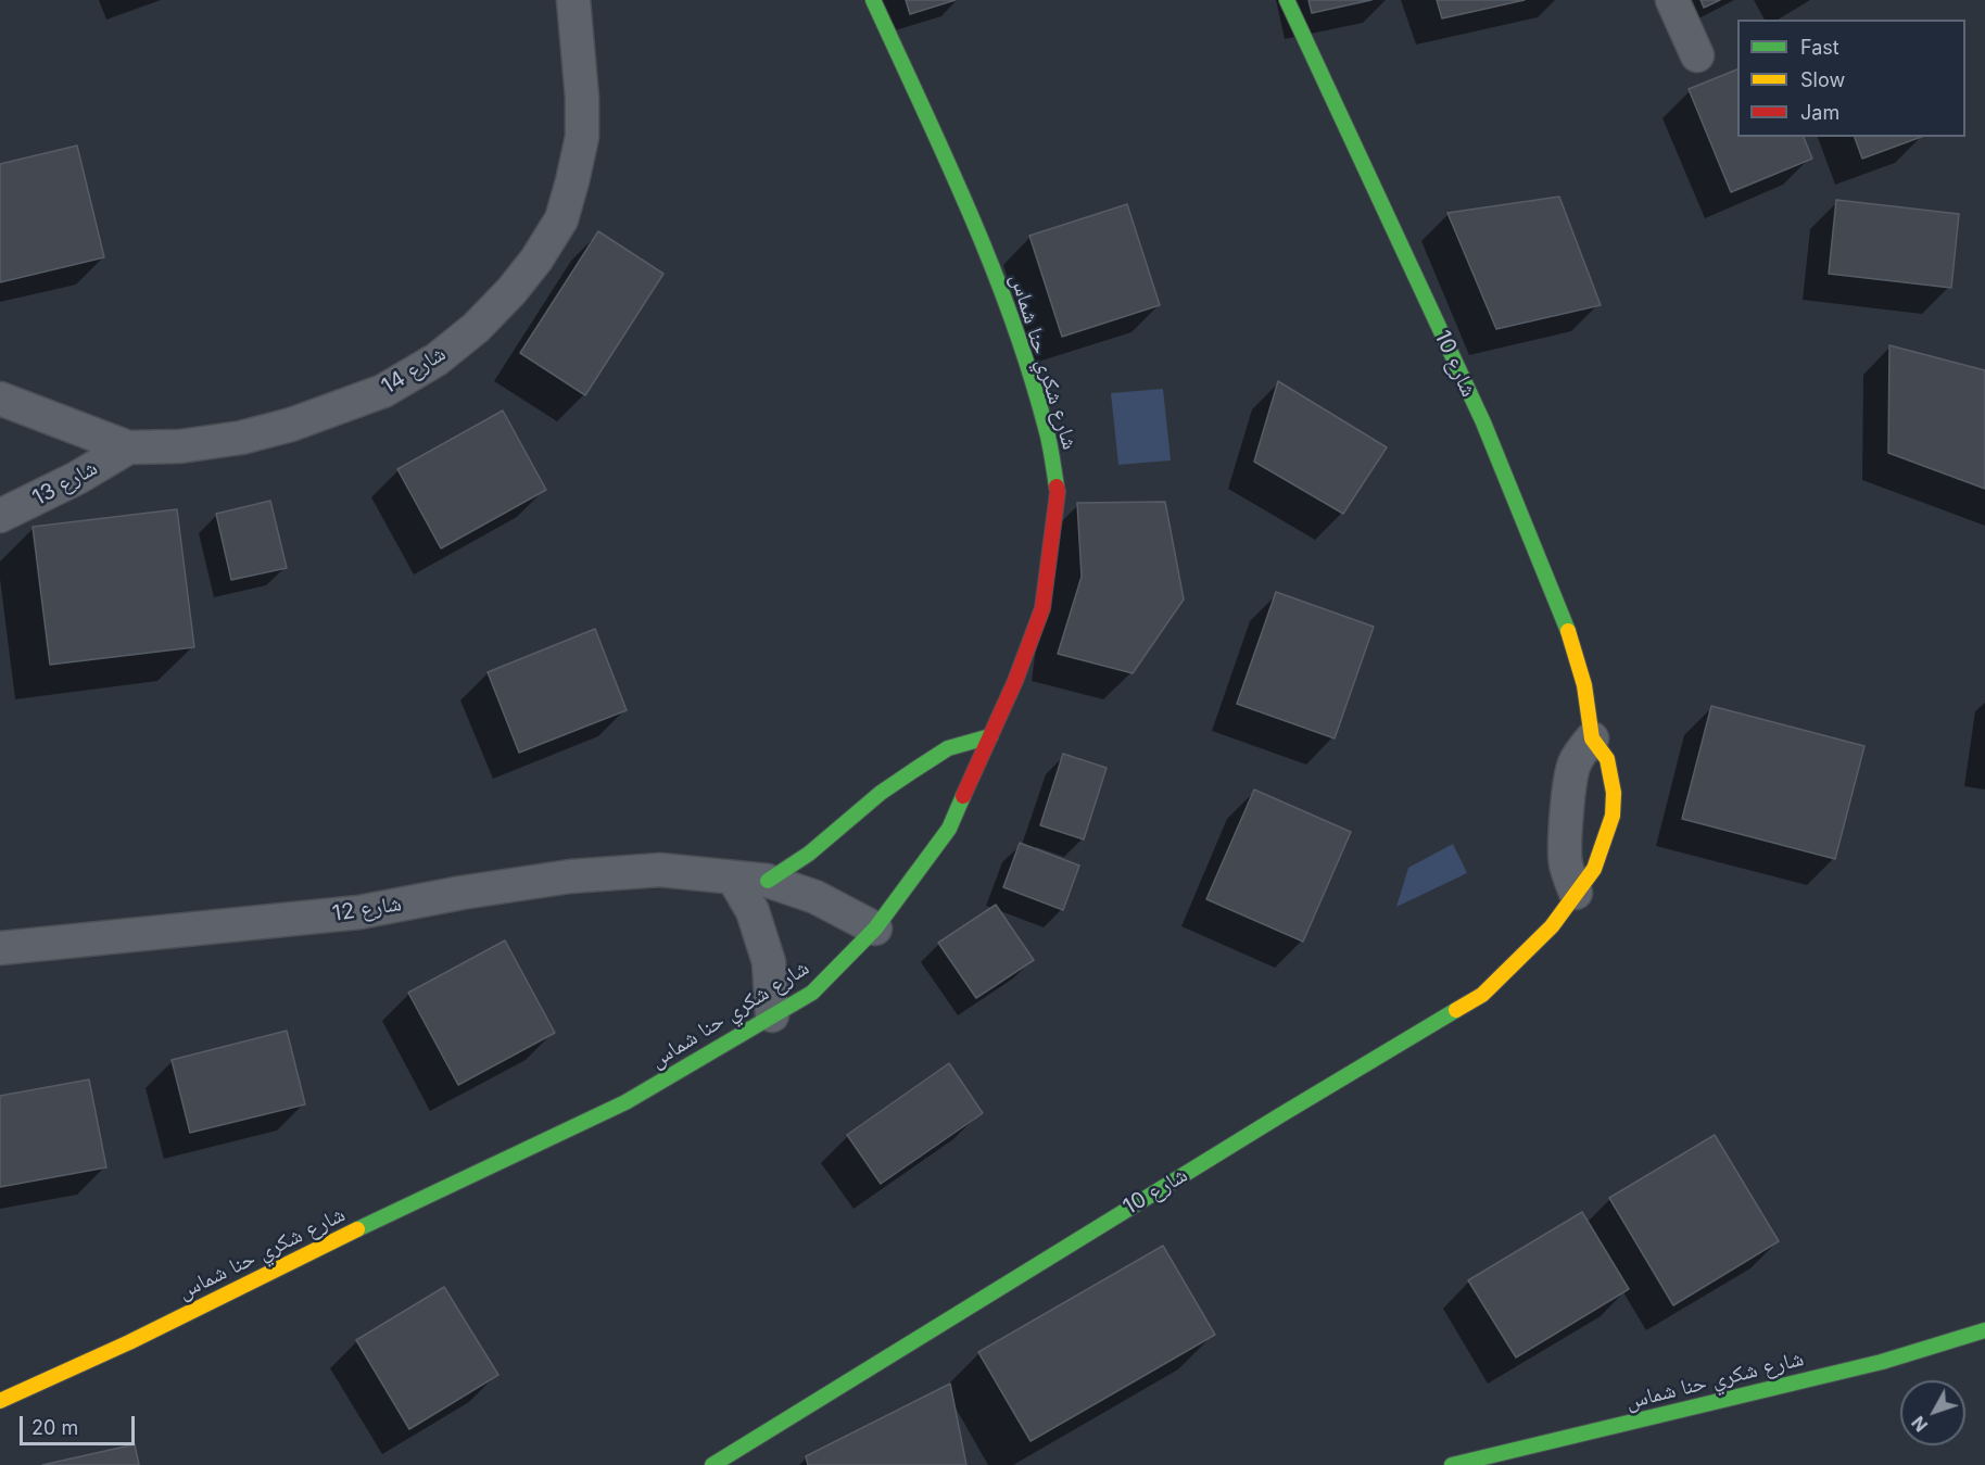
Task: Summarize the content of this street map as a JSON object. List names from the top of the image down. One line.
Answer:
{"streets":{"street":["شارع شكري حنا شماس","شارع 10","شارع 14","شارع 13","شارع 12"]},"crossings":[["شارع شكري حنا شماس","شارع 12"],["شارع 14","شارع 13"]],"legend":["Fast","Slow","Jam"],"scale_bar":"20 m","north":"bottom left"}
